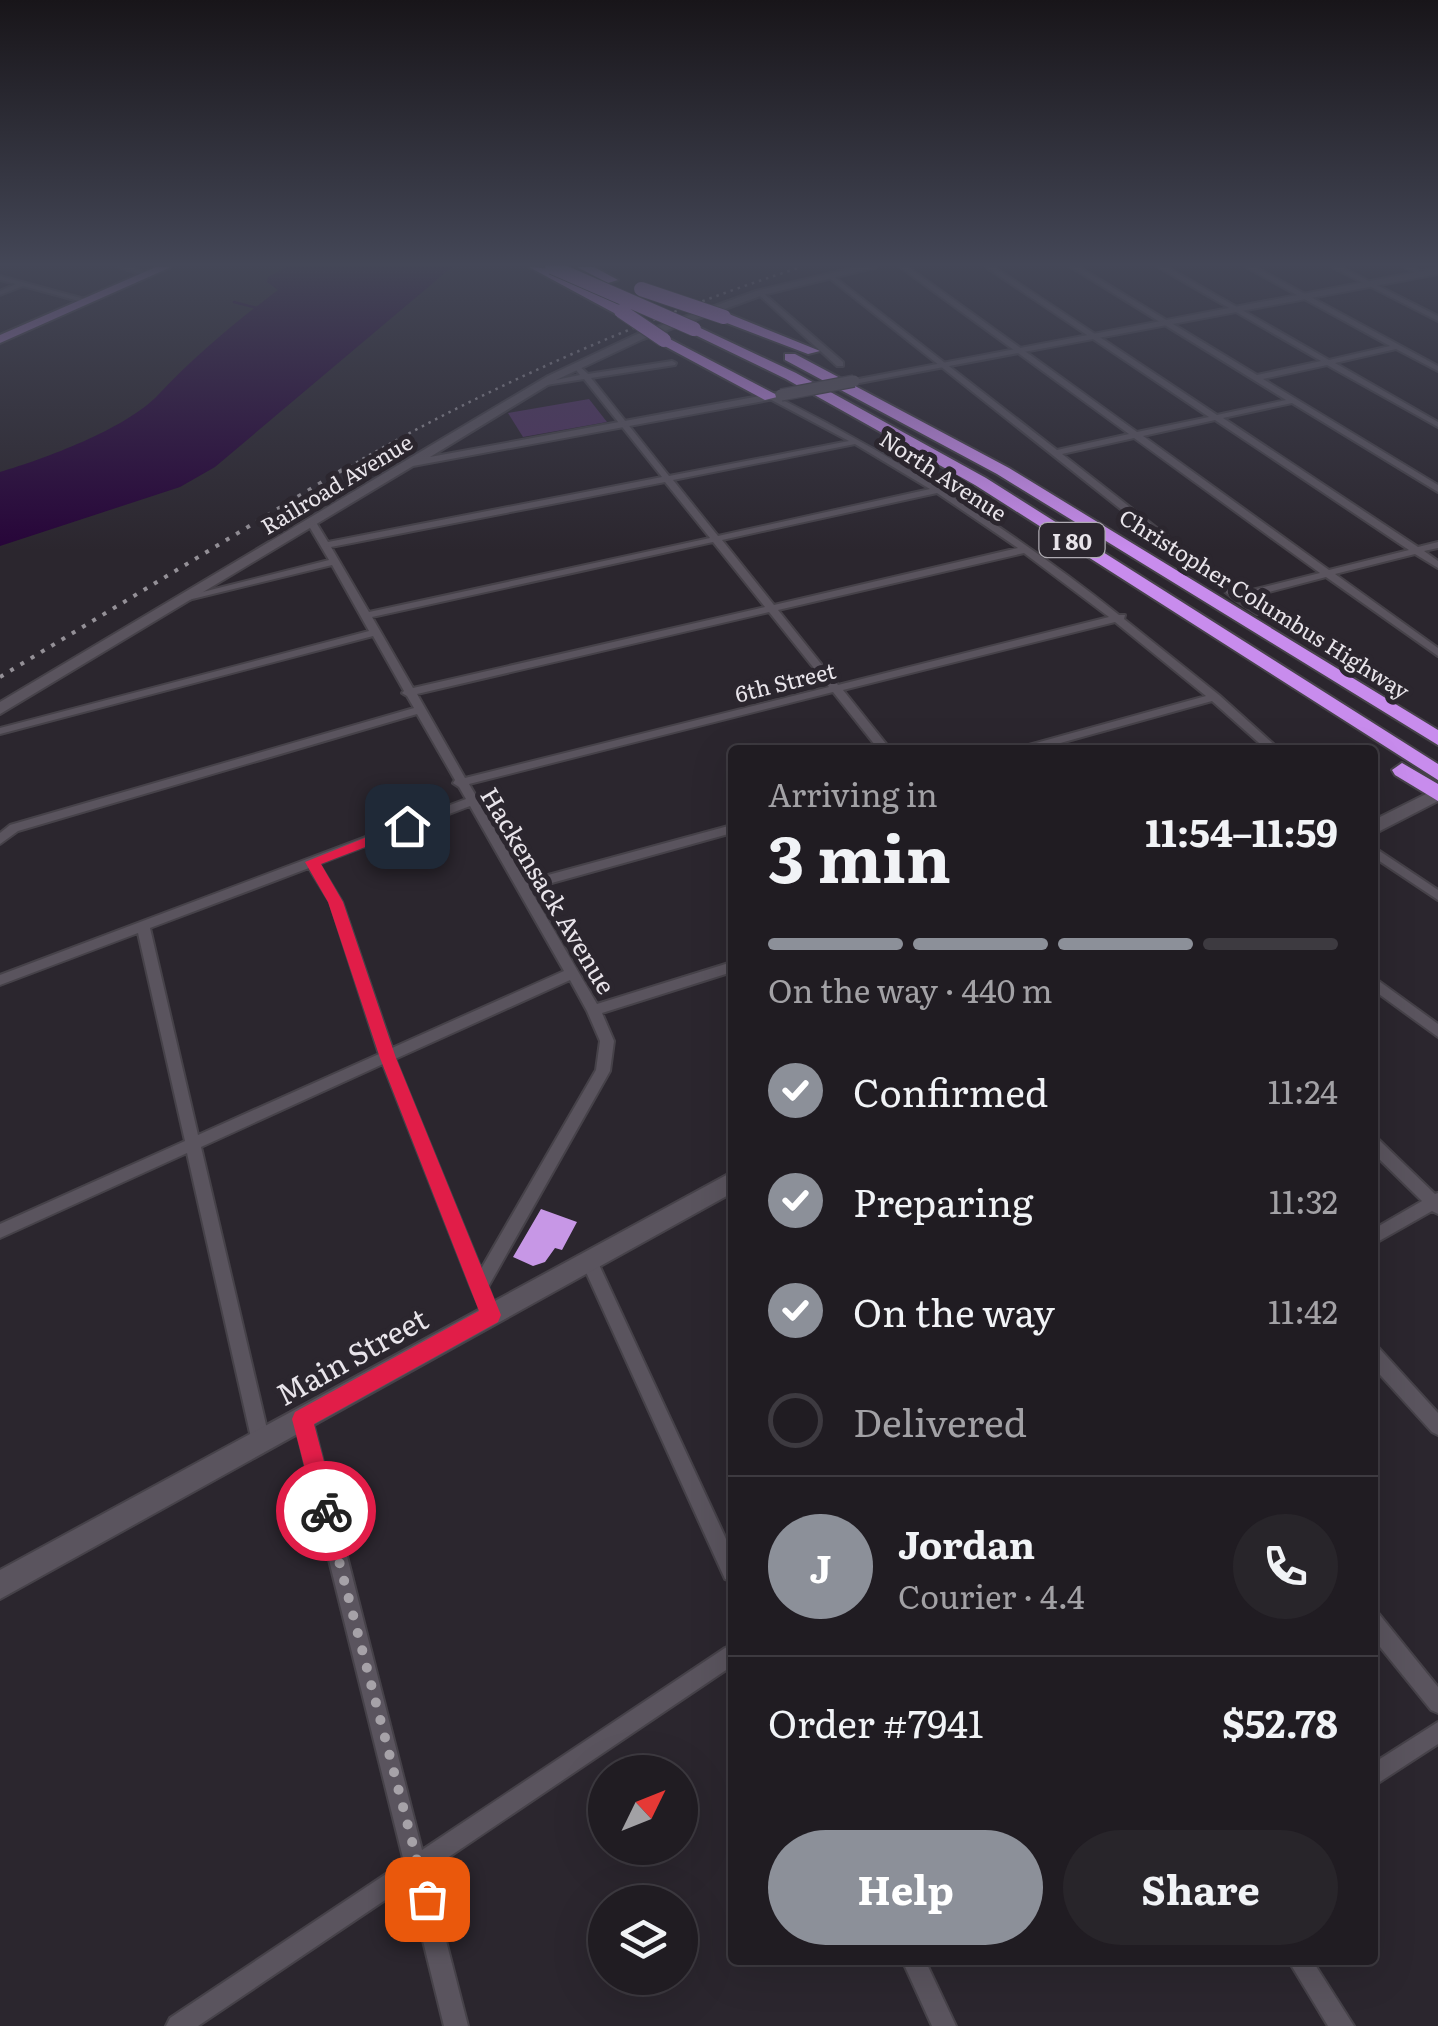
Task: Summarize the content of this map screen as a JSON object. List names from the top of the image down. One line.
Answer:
{"streets":{"highway":["I 80","Christopher Columbus Highway"],"main road":["Railroad Avenue","Main Street"],"street":["North Avenue","6th Street","Hackensack Avenue"]},"crossings":[["North Avenue","6th Street"],["Railroad Avenue","Hackensack Avenue"],["6th Street","Hackensack Avenue"]],"north":"top right","page":{"heading":["3 min","Arriving in","11:54–11:59"],"panel":["Jordan","Courier · 4.4","Order #7941","$52.78"],"bar":"On the way · 440 m","list":[["Confirmed","11:24"],["Preparing","11:32"],["On the way","11:42"],"Delivered"],"round":"J","buttons":["Help","Share"]}}
